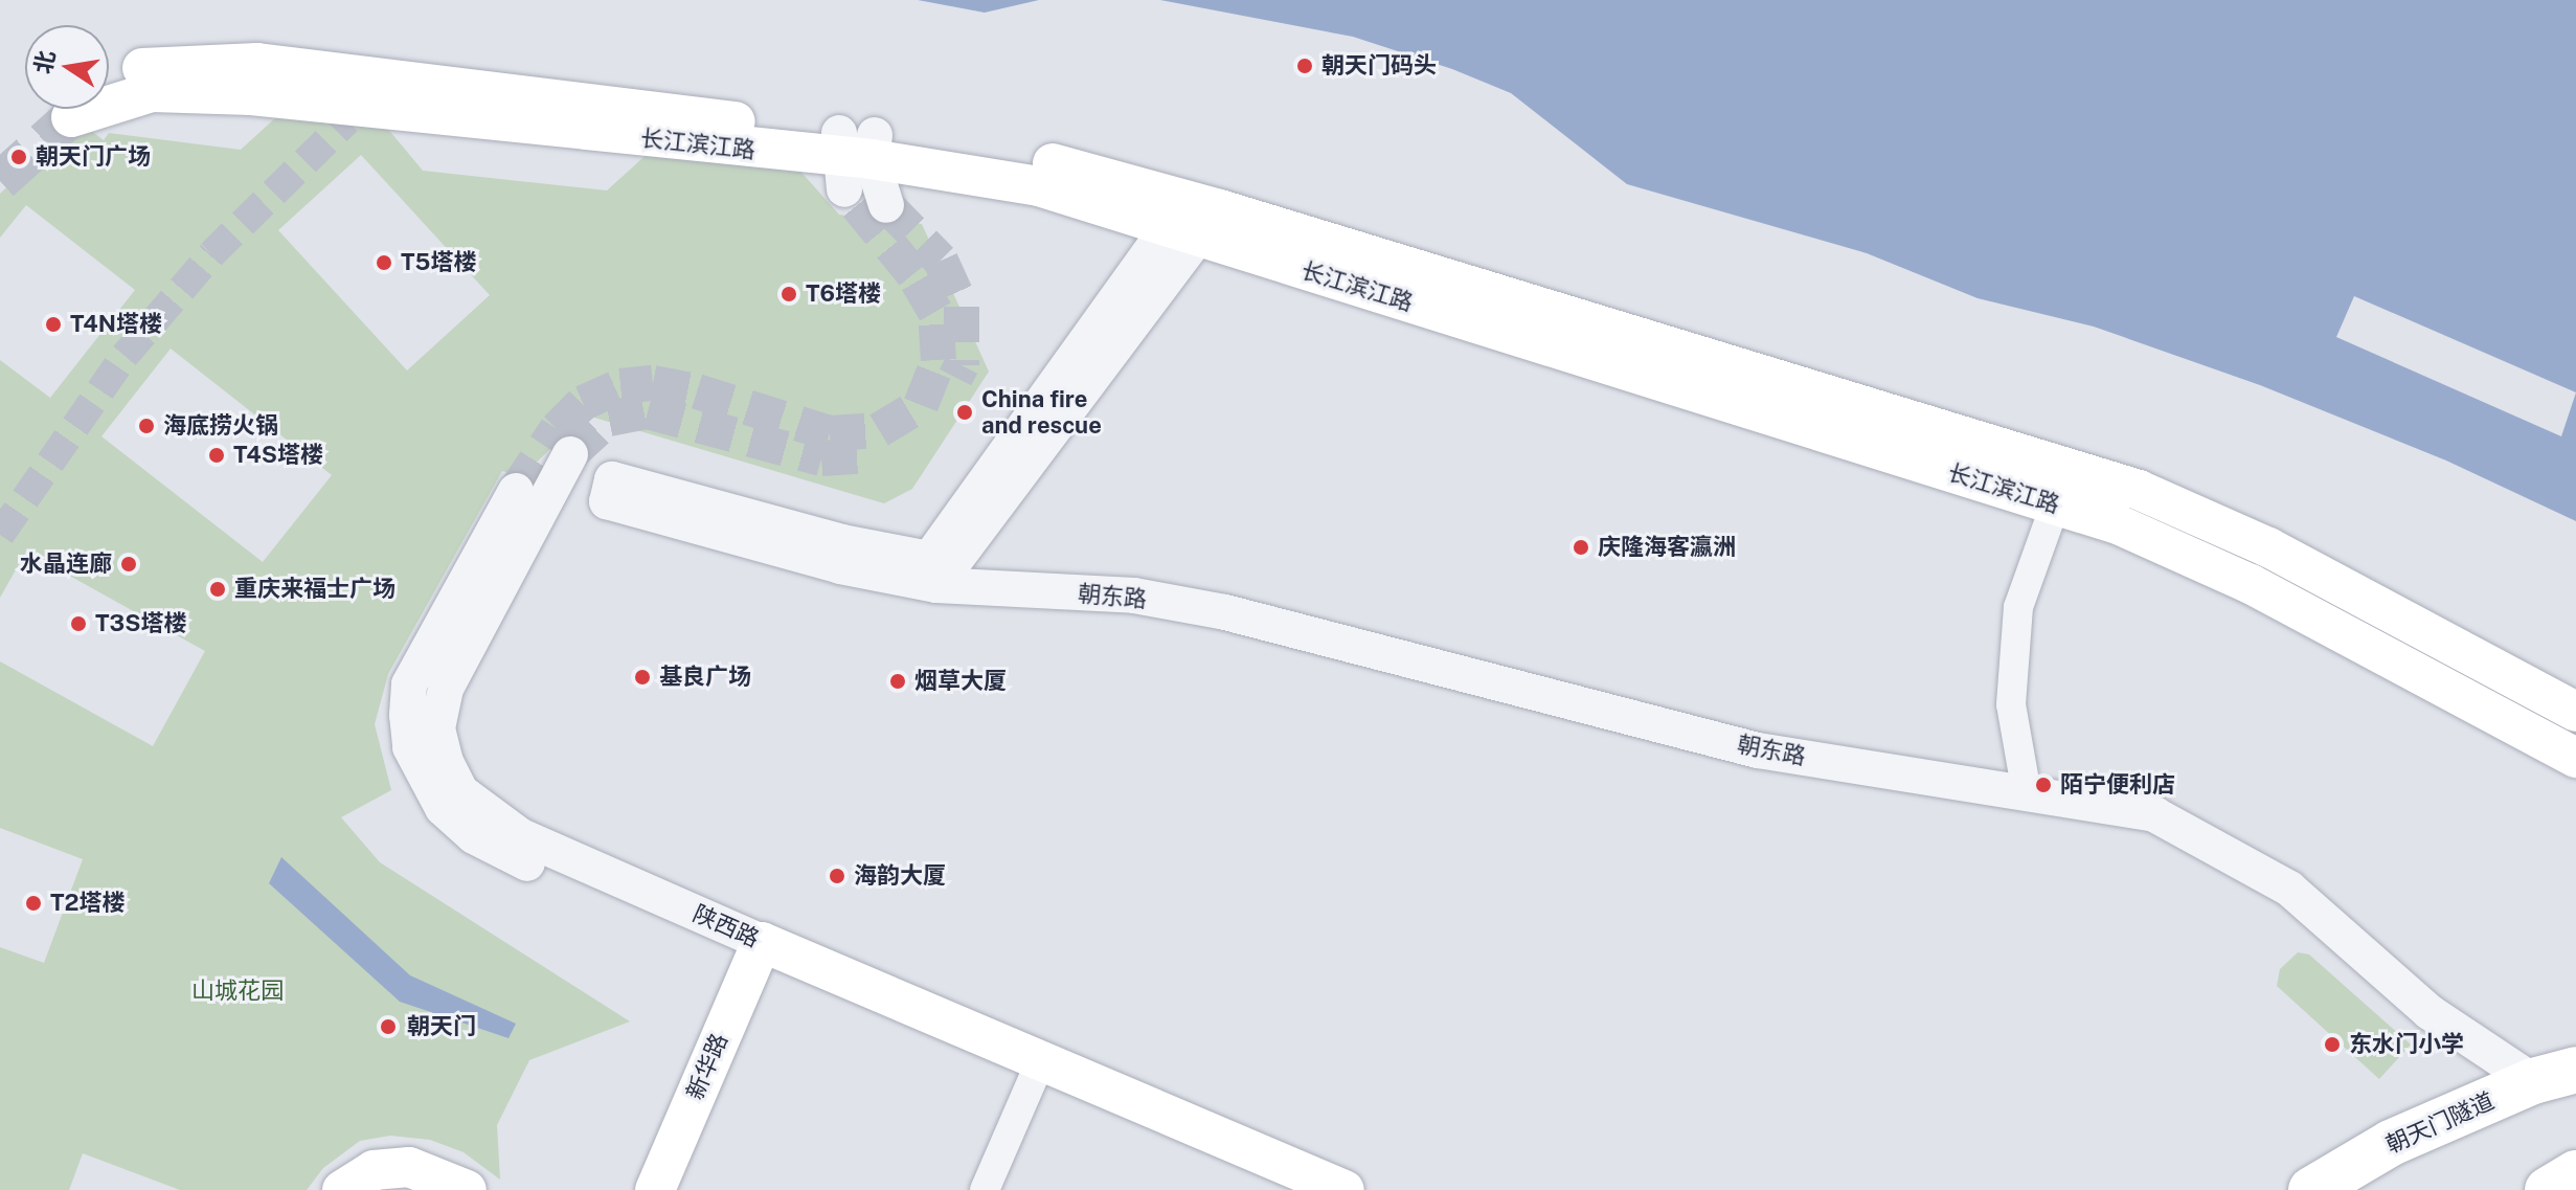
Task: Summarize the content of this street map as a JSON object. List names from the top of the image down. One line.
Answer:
{"streets":{"main road":["长江滨江路","陕西路","新华路","朝天门隧道"],"street":["朝东路"]},"crossings":[["朝东路","朝天门隧道"],["陕西路","新华路"]],"parks":["山城花园"],"places":["朝天门码头","朝天门广场","T5塔楼","T6塔楼","T4N塔楼","China fire and rescue","海底捞火锅","T4S塔楼","庆隆海客瀛洲","水晶连廊","重庆来福士广场","T3S塔楼","基良广场","烟草大厦","陌宁便利店","海韵大厦","T2塔楼","朝天门","东水门小学"],"north":"left"}
